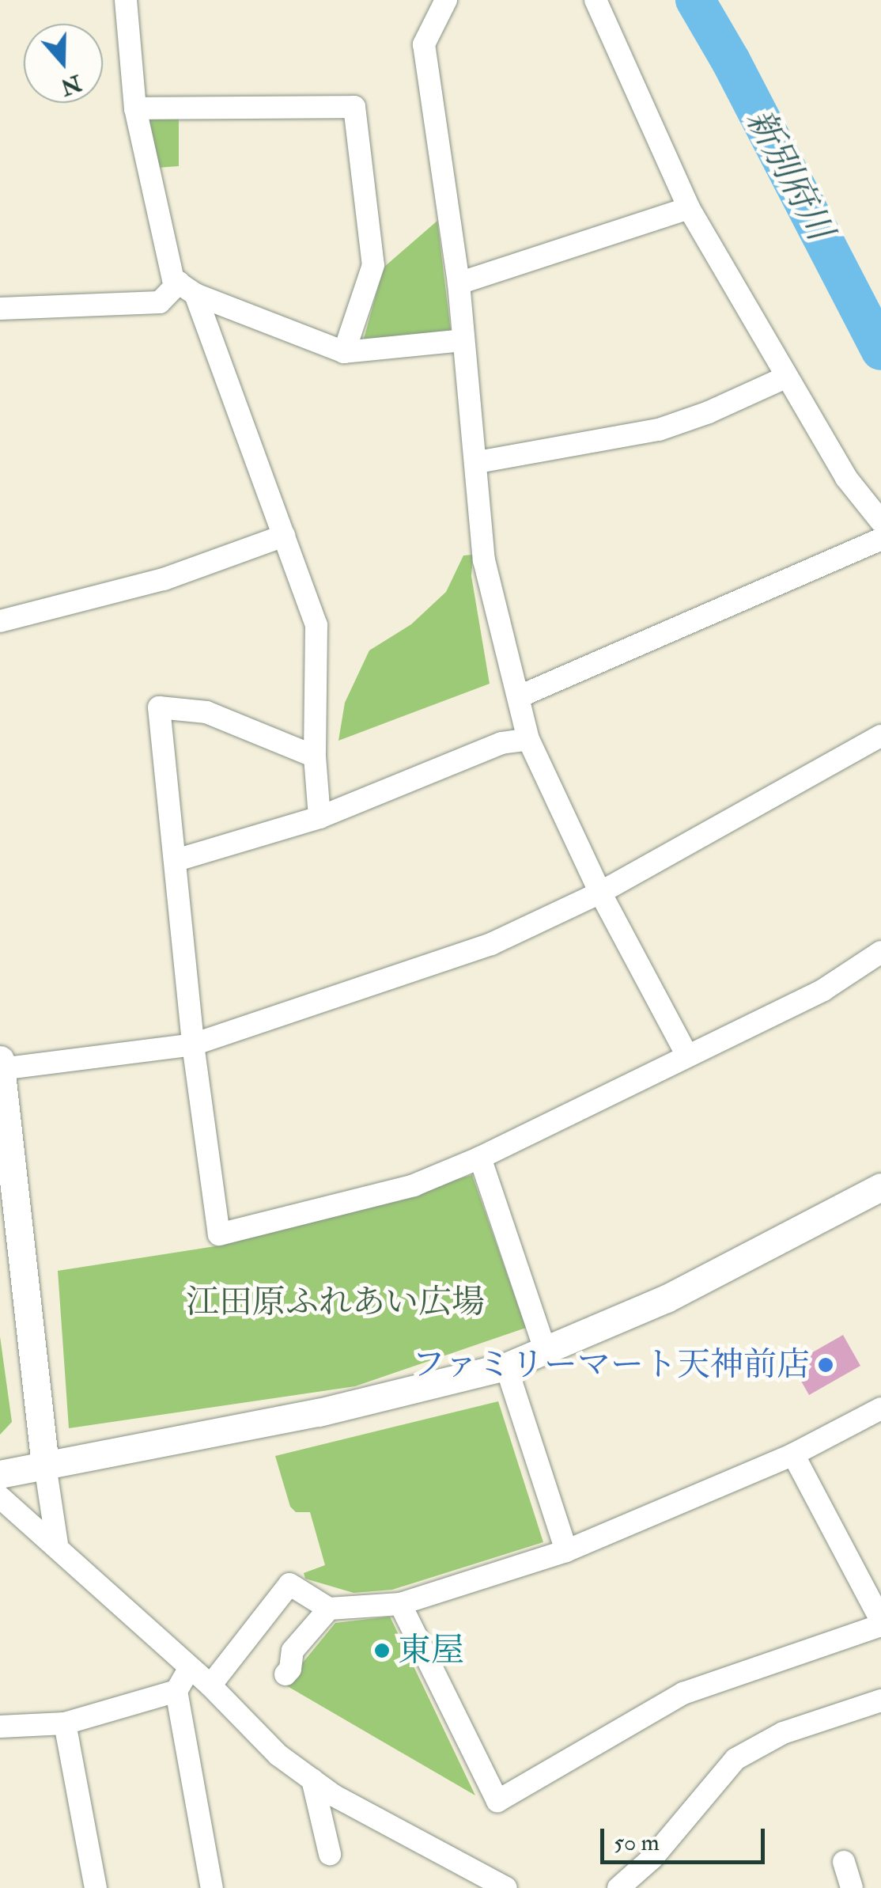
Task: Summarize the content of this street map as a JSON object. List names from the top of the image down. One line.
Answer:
{"water":["新別府川"],"parks":["江田原ふれあい広場"],"places":["ファミリーマート天神前店","東屋"],"scale_bar":"50 m","north":"bottom"}
